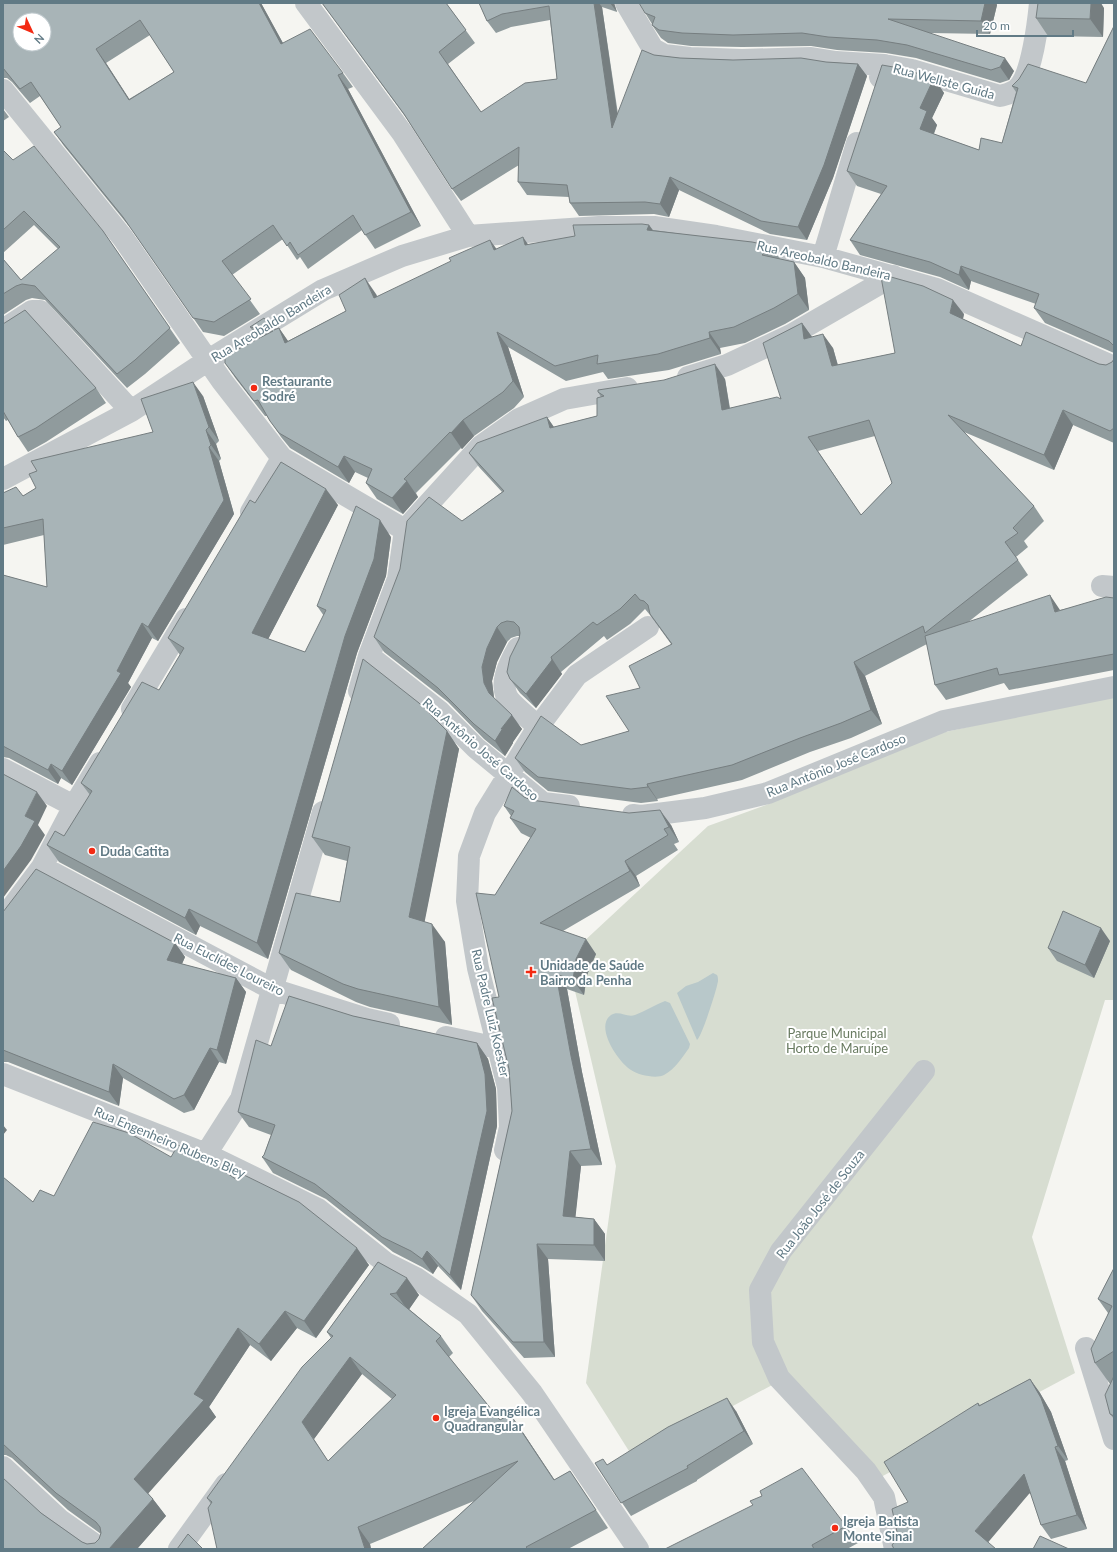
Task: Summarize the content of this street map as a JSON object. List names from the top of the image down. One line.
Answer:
{"streets":{"street":["Rua Wellste Guida","Rua Areobaldo Bandeira","Rua Antônio José Cardoso","Rua Euclídes Loureiro","Rua Padre Luiz Koester","Rua Engenheiro Rubens Bley","Rua João José de Souza"]},"crossings":[["Rua Antônio José Cardoso","Rua Padre Luiz Koester"]],"parks":["Parque Municipal Horto de Maruípe"],"places":{"other":["Restaurante Sodré","Duda Catita","Igreja Evangélica Quadrangular","Igreja Batista Monte Sinai"],"health":["Unidade de Saúde Bairro da Penha"]},"scale_bar":"20 m","north":"bottom right"}
